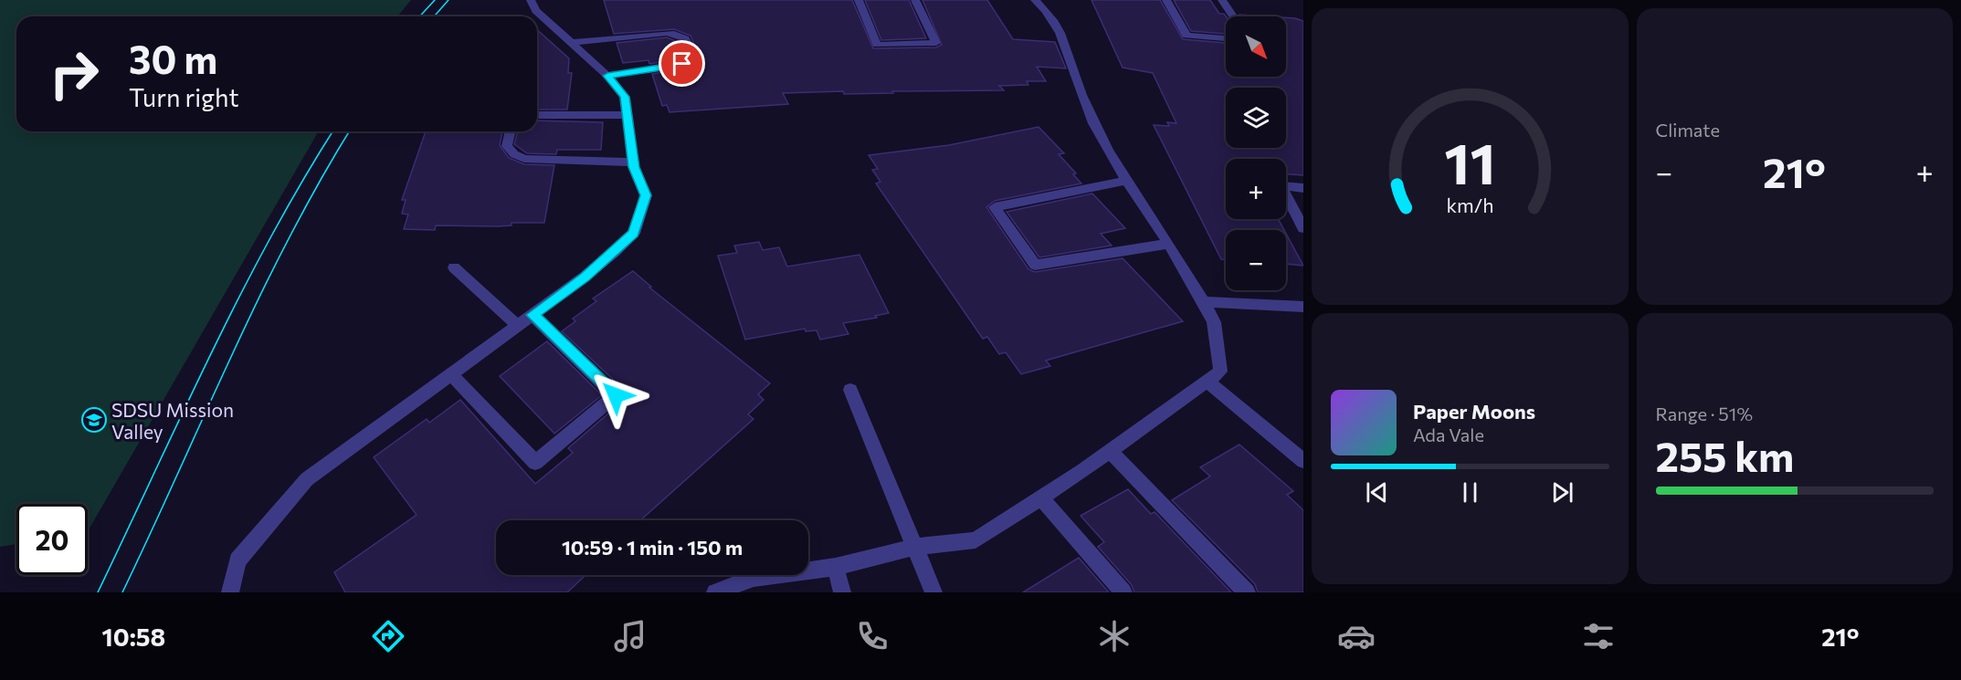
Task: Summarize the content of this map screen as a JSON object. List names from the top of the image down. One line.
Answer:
{"places":{"school or university":["SDSU Mission Valley"]},"north":"bottom right","page":{"tile":["Climate",["Range · 51%","255 km"]],"map_buttons":["+","−"],"turn":["30 m","Turn right"],"heat":["−","21°","+"],"song":["Paper Moons","Ada Vale"],"limit":"20","trip":"10:59 · 1 min · 150 m","tabs":["10:58","21°"],"gauge":["11","km/h"]}}
